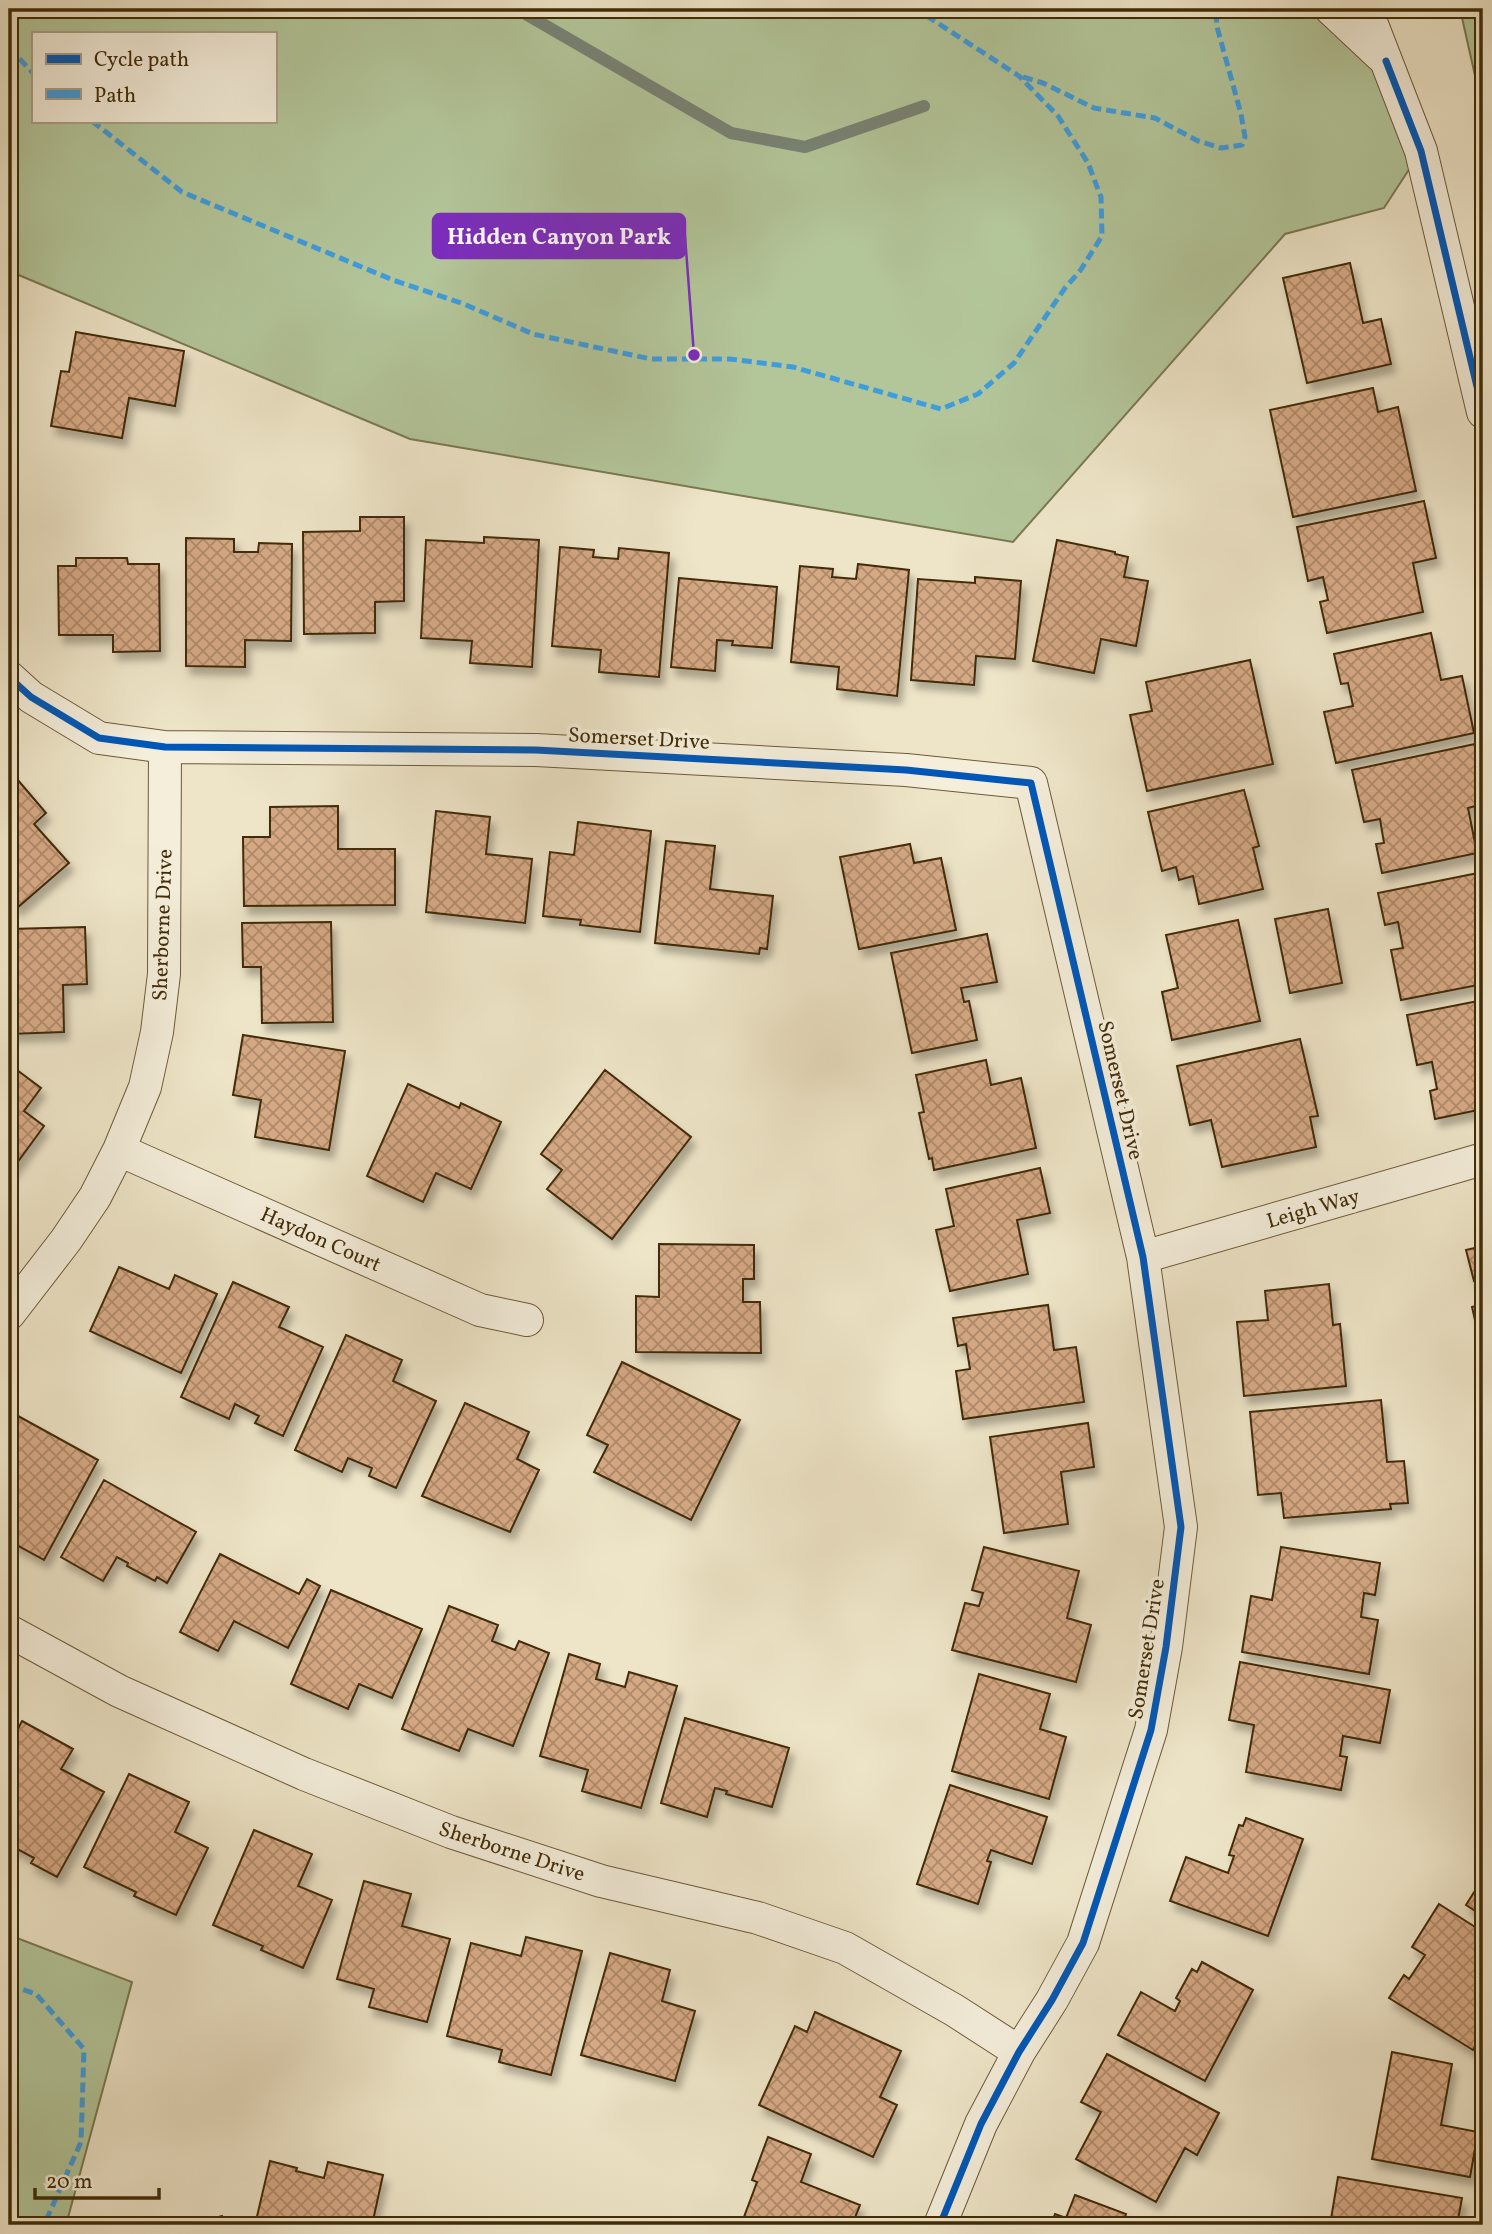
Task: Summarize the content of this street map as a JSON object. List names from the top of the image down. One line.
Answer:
{"streets":{"street":["Somerset Drive","Sherborne Drive","Leigh Way","Haydon Court"]},"crossings":[["Somerset Drive","Sherborne Drive"],["Somerset Drive","Leigh Way"],["Sherborne Drive","Haydon Court"]],"places":["Hidden Canyon Park"],"legend":["Cycle path","Path"],"scale_bar":"20 m"}
